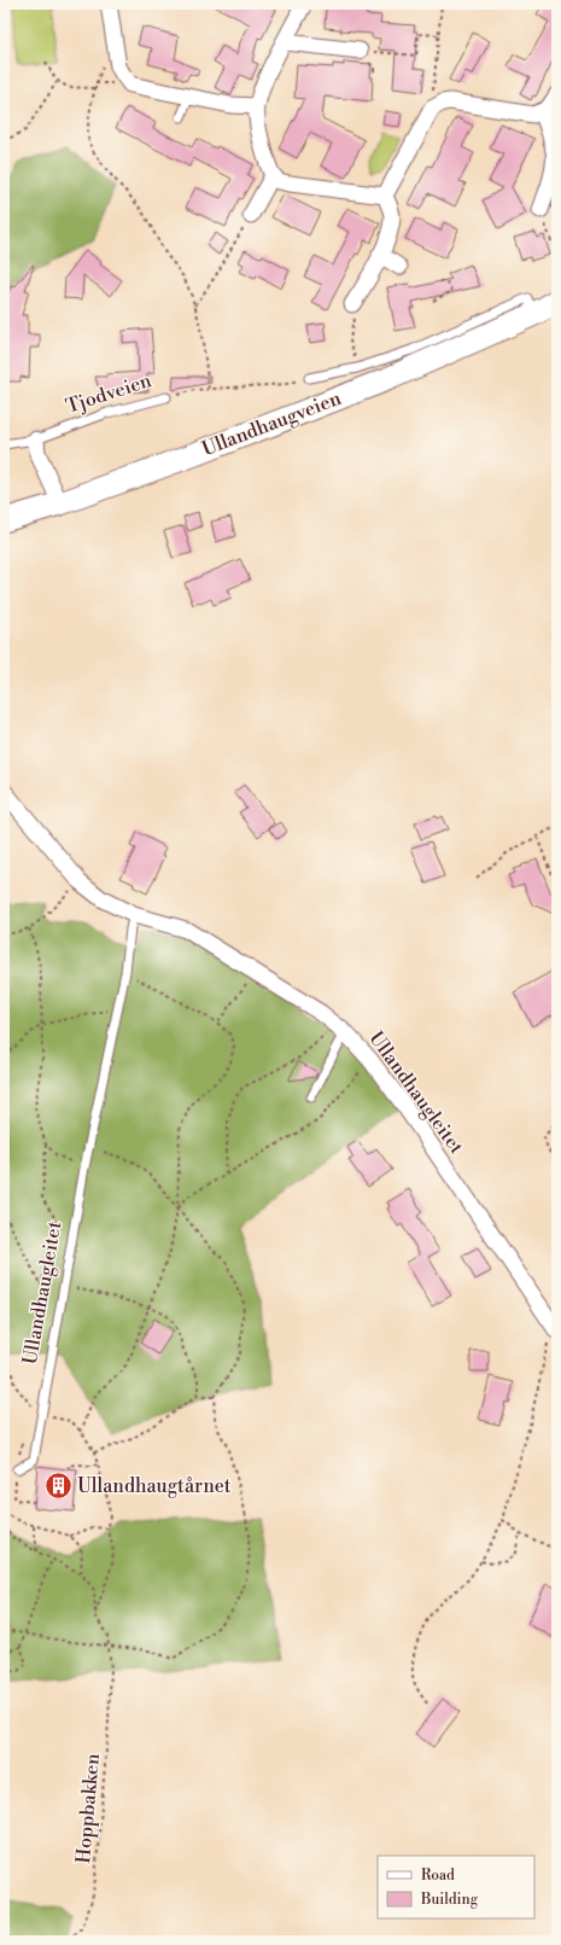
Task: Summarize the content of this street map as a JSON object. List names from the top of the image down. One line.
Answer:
{"streets":{"main road":["Ullandhaugveien"],"street":["Ullandhaugleitet"],"lane":["Tjodveien"],"path":["Hoppbakken"]},"places":{"building":["Ullandhaugtårnet"]},"legend":["Road","Building"]}
